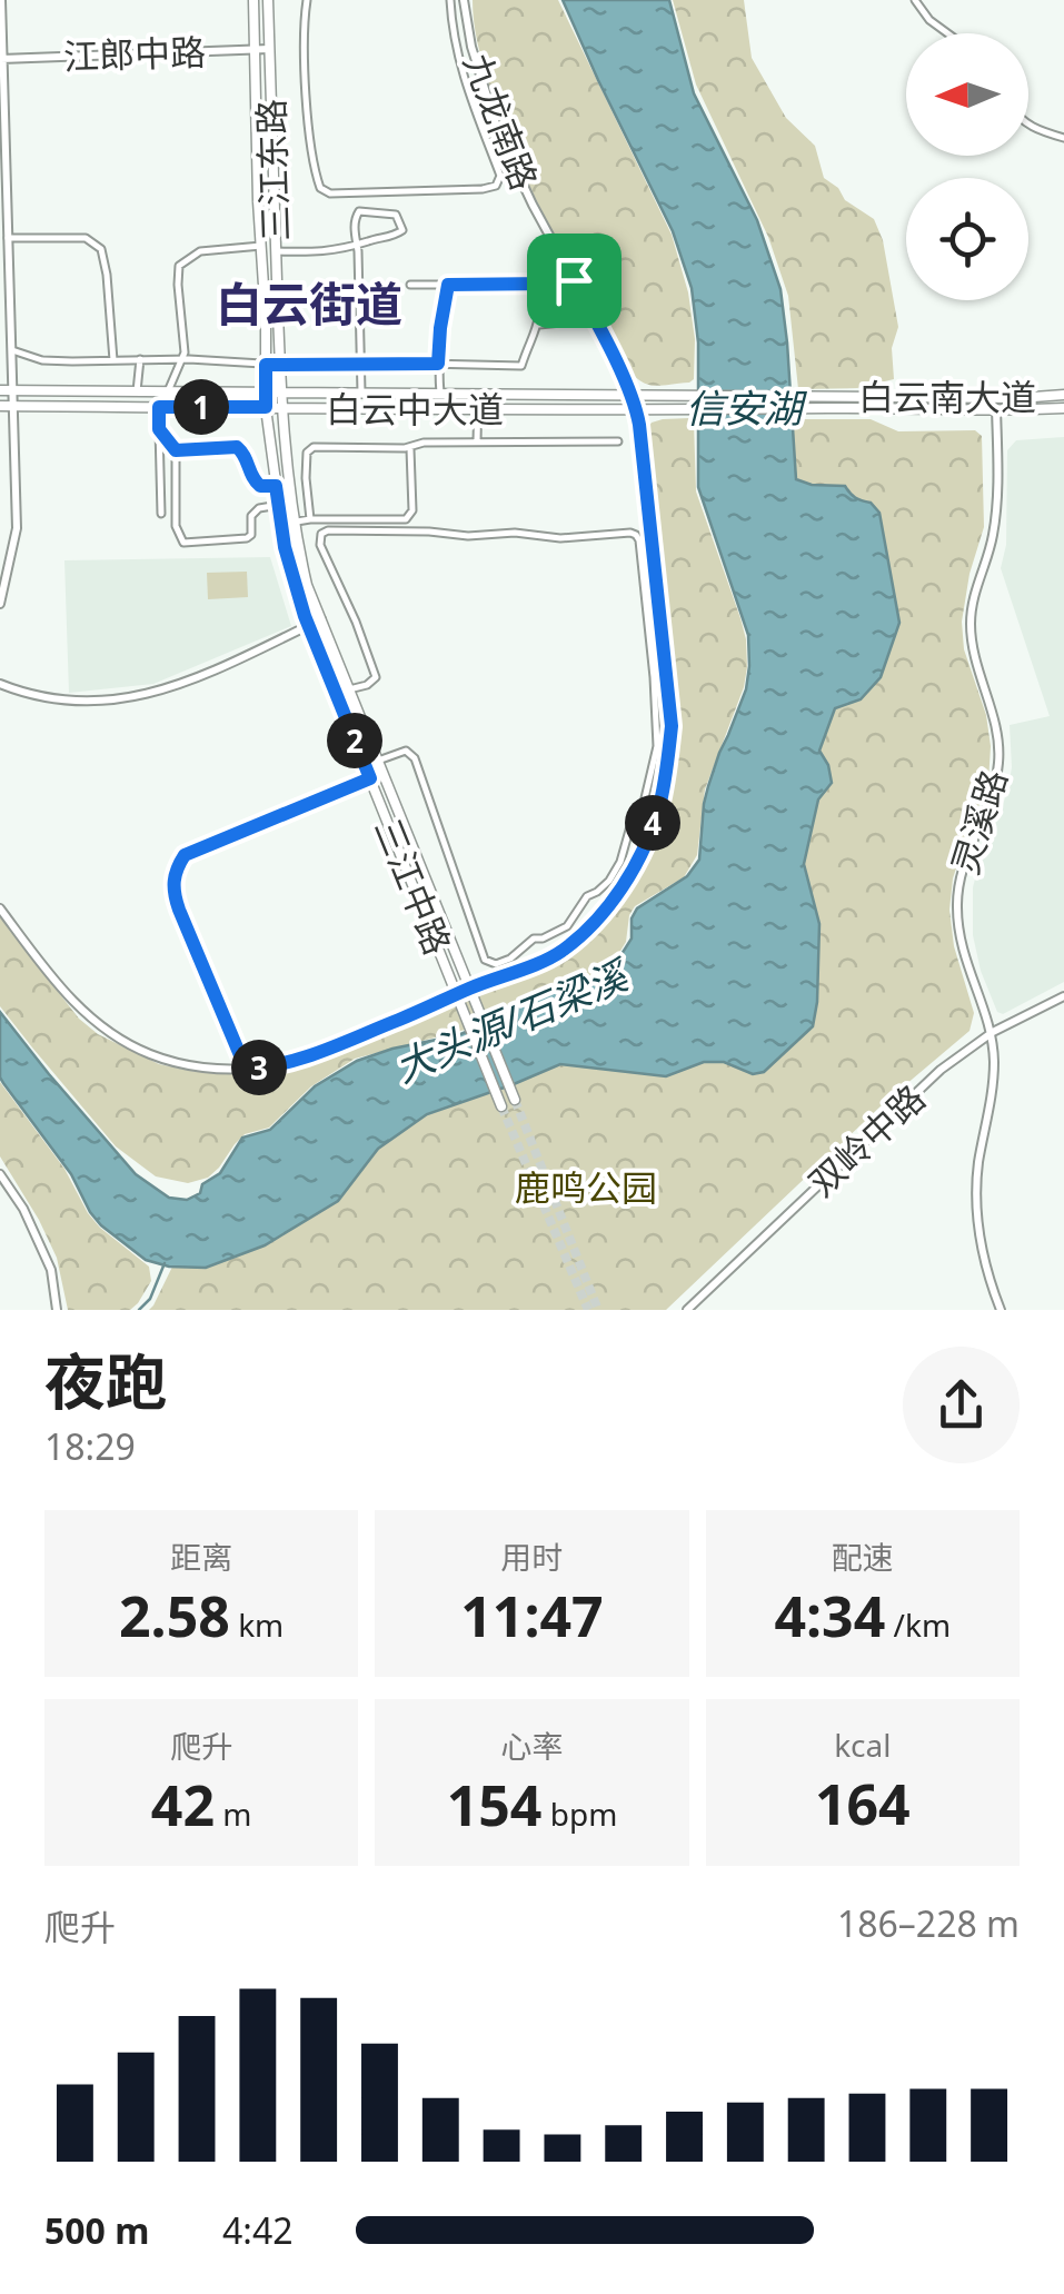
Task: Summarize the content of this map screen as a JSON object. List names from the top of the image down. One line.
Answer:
{"streets":{"main road":["三江东路","白云南大道","白云中大道","三江中路"],"street":["江郎中路","九龙南路","灵溪路","双岭中路"]},"crossings":[["江郎中路","三江东路"],["九龙南路","白云中大道"],["九龙南路","三江中路"],["三江东路","白云中大道"],["三江东路","三江中路"],["白云南大道","白云中大道"],["白云南大道","灵溪路"],["白云中大道","三江中路"],["灵溪路","双岭中路"]],"districts":["白云街道"],"water":["信安湖","大头源/石梁溪"],"parks":["鹿鸣公园"],"north":"left","page":{"pins":["1","2","4","3"],"heading":["夜跑","18:29"],"stats":[["距离","2.58 km"],["用时","11:47"],["配速","4:34 /km"],["爬升","42 m"],["心率","154 bpm"],["kcal","164"]],"chart":["爬升","186–228 m"],"list":[{"name":"500 m","note":"4:42"}]}}
